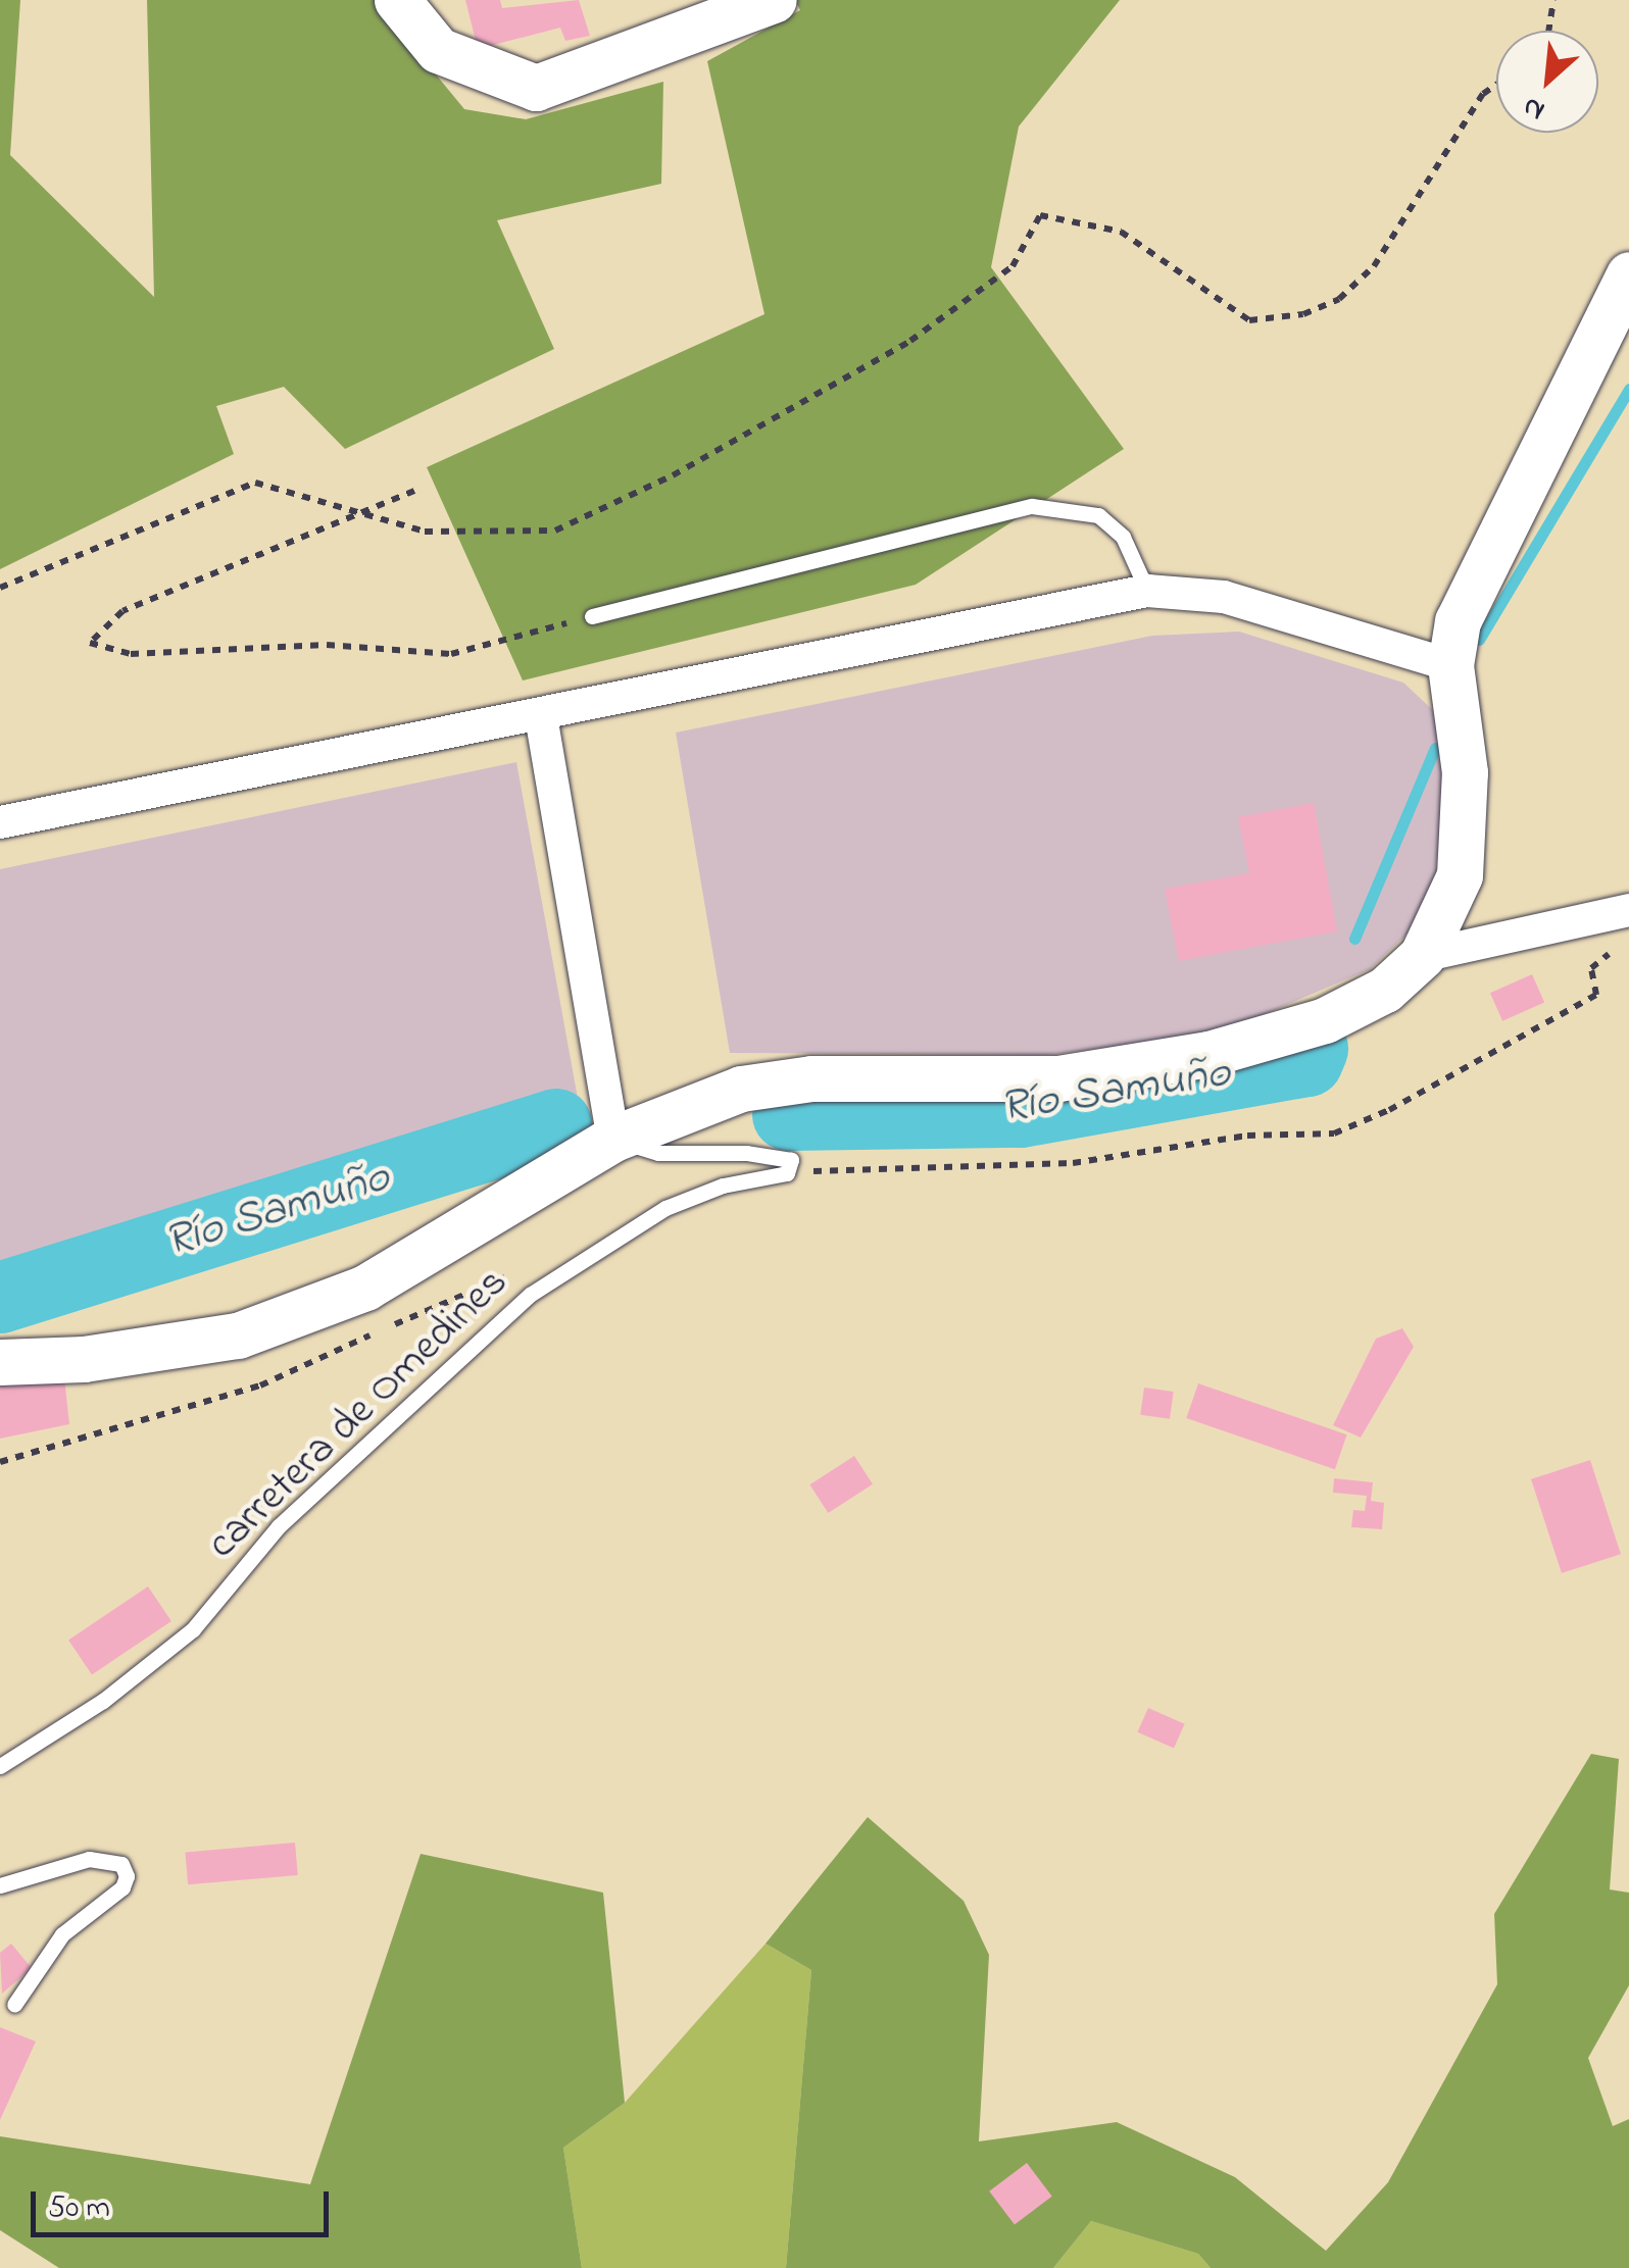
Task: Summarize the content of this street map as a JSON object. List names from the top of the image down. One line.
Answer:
{"streets":{"lane":["carretera de Omedines"]},"water":["Río Samuño"],"scale_bar":"50 m","north":"bottom left"}
